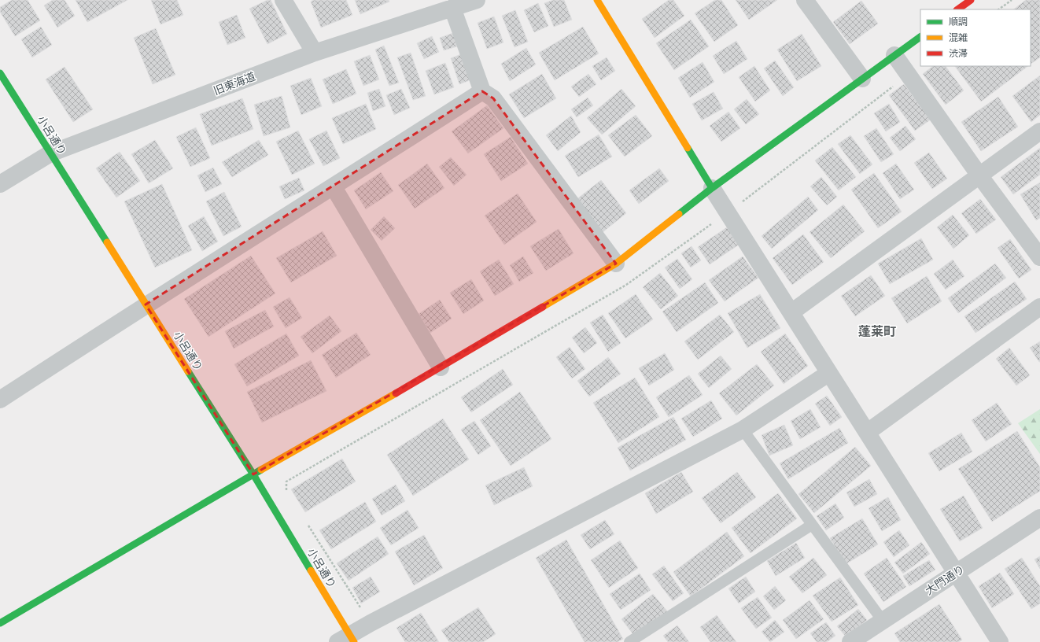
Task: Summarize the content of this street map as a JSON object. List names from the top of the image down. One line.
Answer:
{"streets":{"street":["旧東海道","小呂通り","大門通り"]},"crossings":[["旧東海道","小呂通り"]],"districts":["蓬莱町"],"legend":["順調","混雑","渋滞"]}
